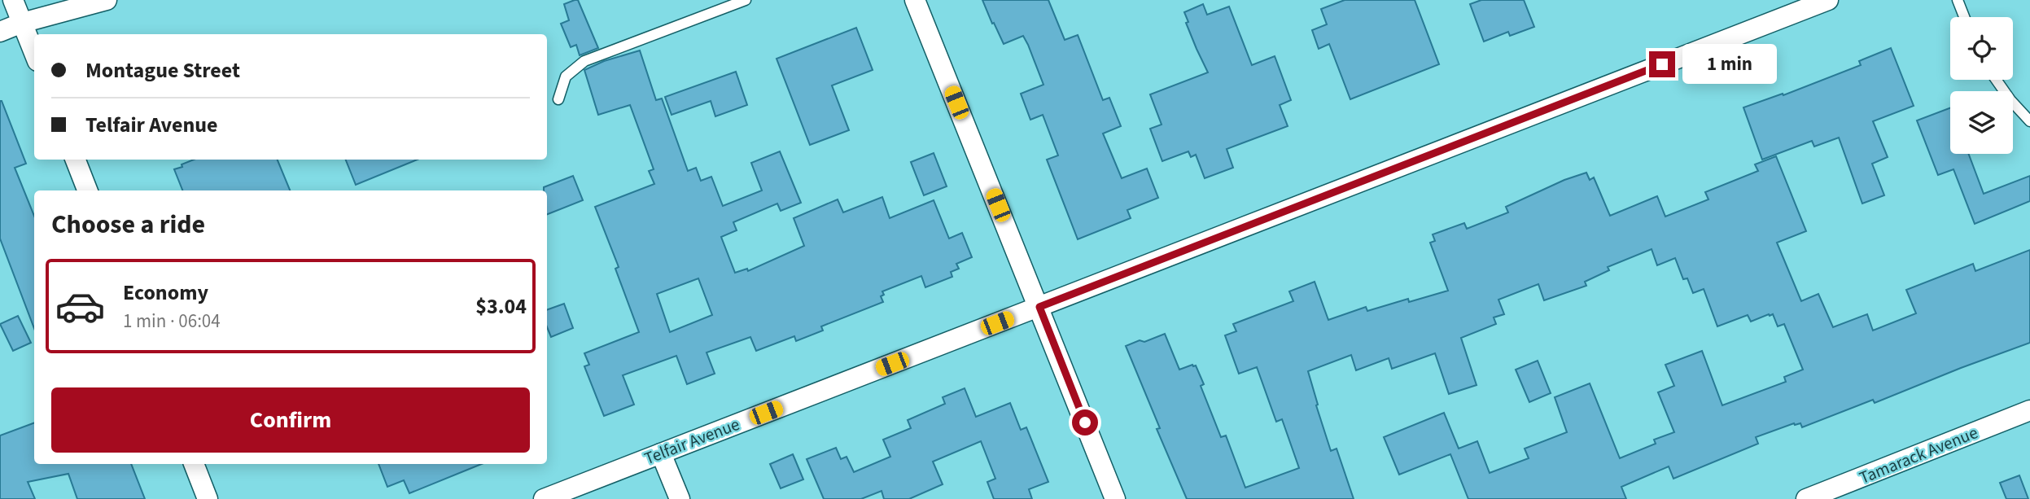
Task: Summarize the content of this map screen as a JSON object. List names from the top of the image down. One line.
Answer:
{"streets":{"street":["Telfair Avenue","Tamarack Avenue"]},"page":{"banner":["Montague Street","Telfair Avenue"],"bubble":"1 min","heading":"Choose a ride","list":[{"name":"Economy","note":"1 min · 06:04","value":"$3.04"}],"buttons":"Confirm"}}
